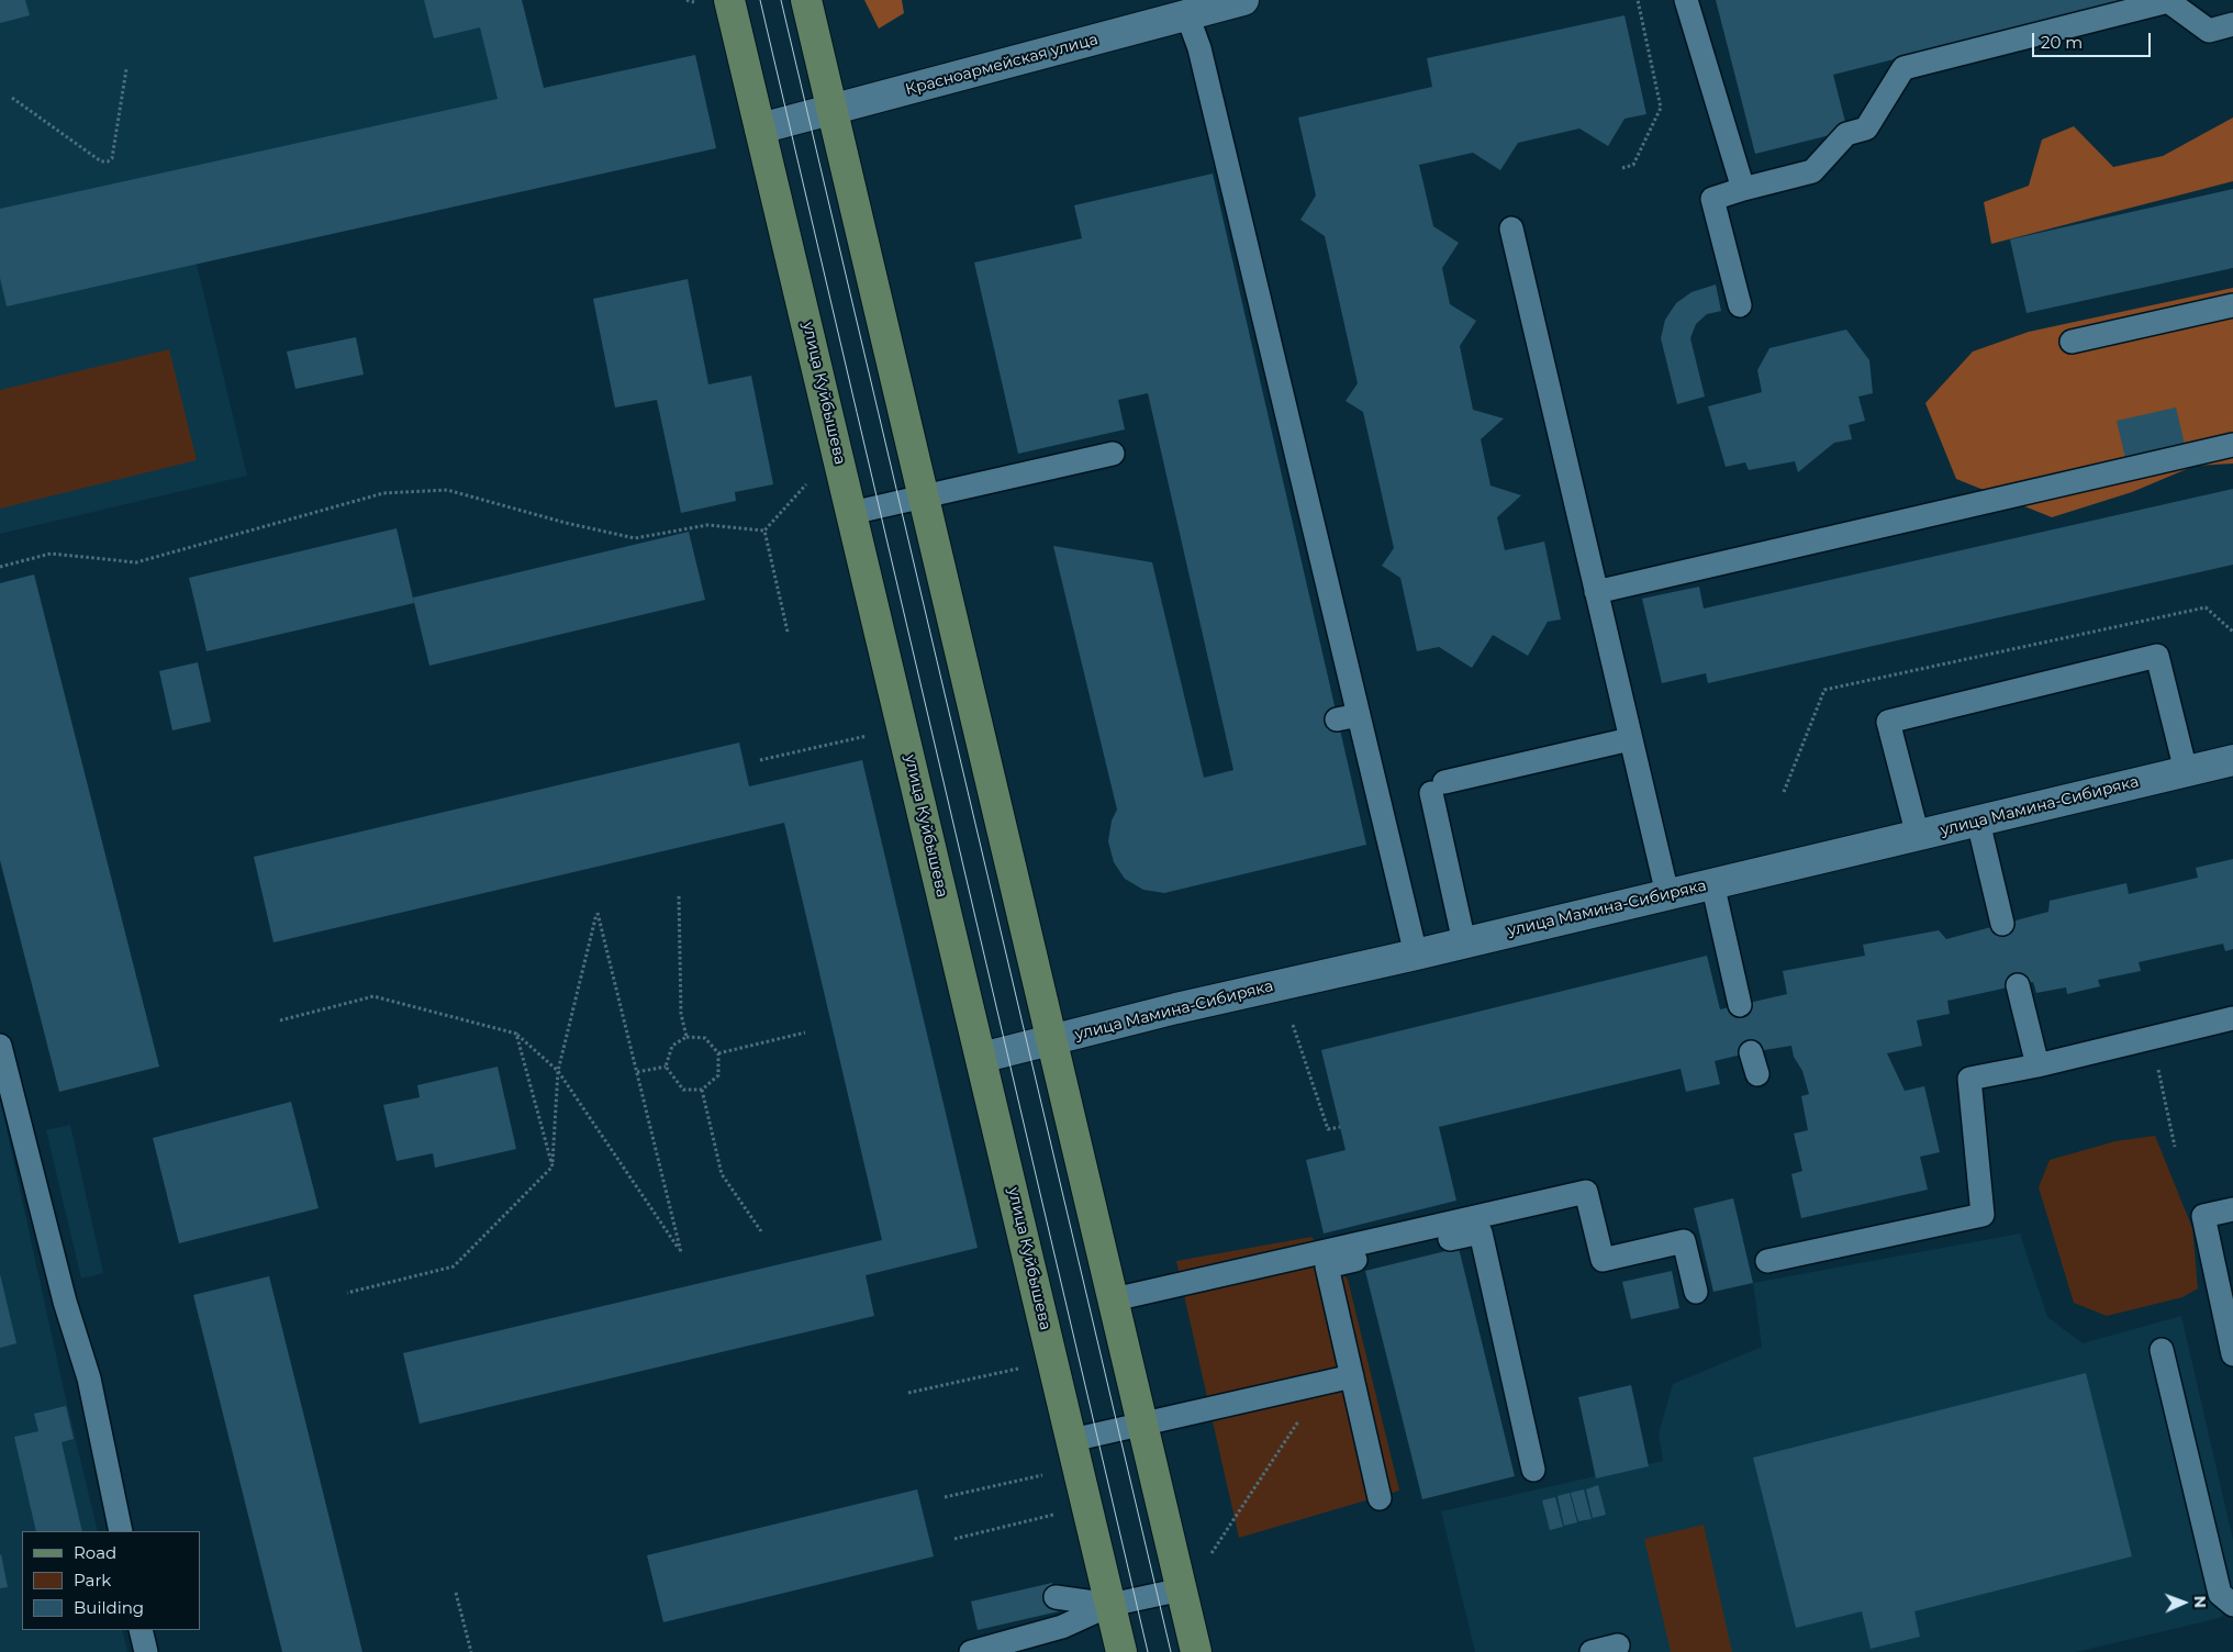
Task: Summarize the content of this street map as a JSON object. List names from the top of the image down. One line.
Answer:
{"streets":{"main road":["улица Куйбышева"],"street":["Красноармейская улица","улица Мамина-Сибиряка"]},"crossings":[["Красноармейская улица","улица Куйбышева"],["улица Куйбышева","улица Мамина-Сибиряка"]],"legend":["Road","Park","Building"],"scale_bar":"20 m","north":"right"}
